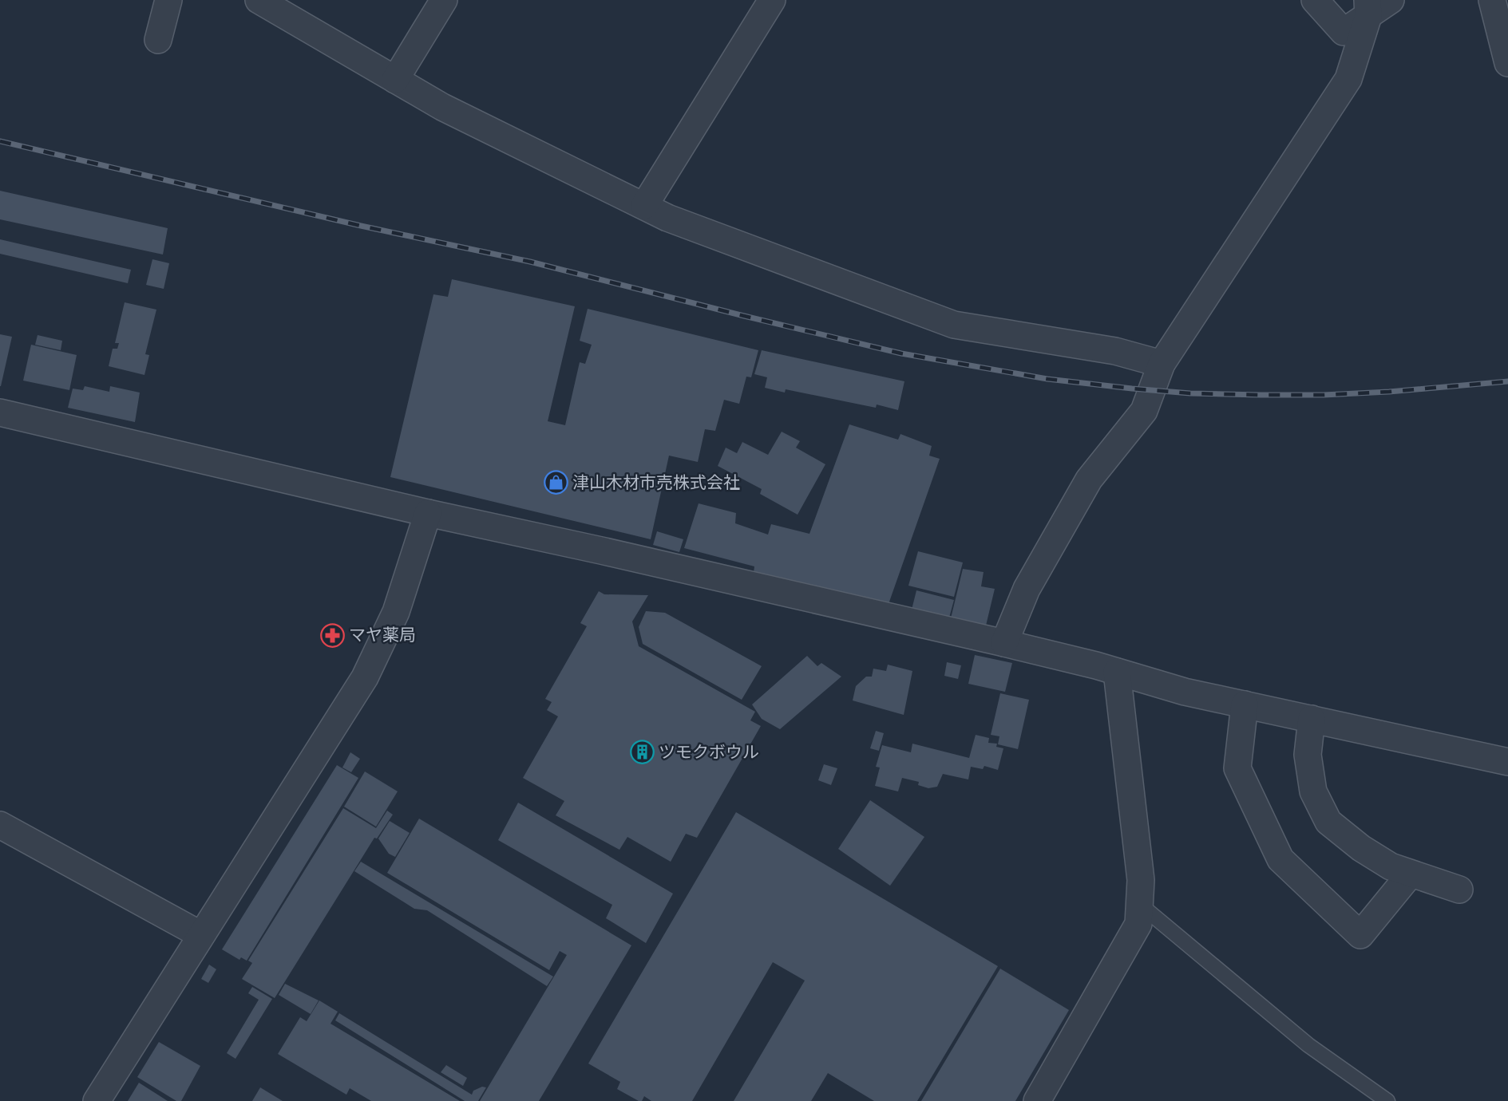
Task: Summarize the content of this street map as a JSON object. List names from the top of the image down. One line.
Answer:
{"places":{"shop":["津山木材市売株式会社"],"pharmacy":["マヤ薬局"],"building":["ツモクボウル"]}}
